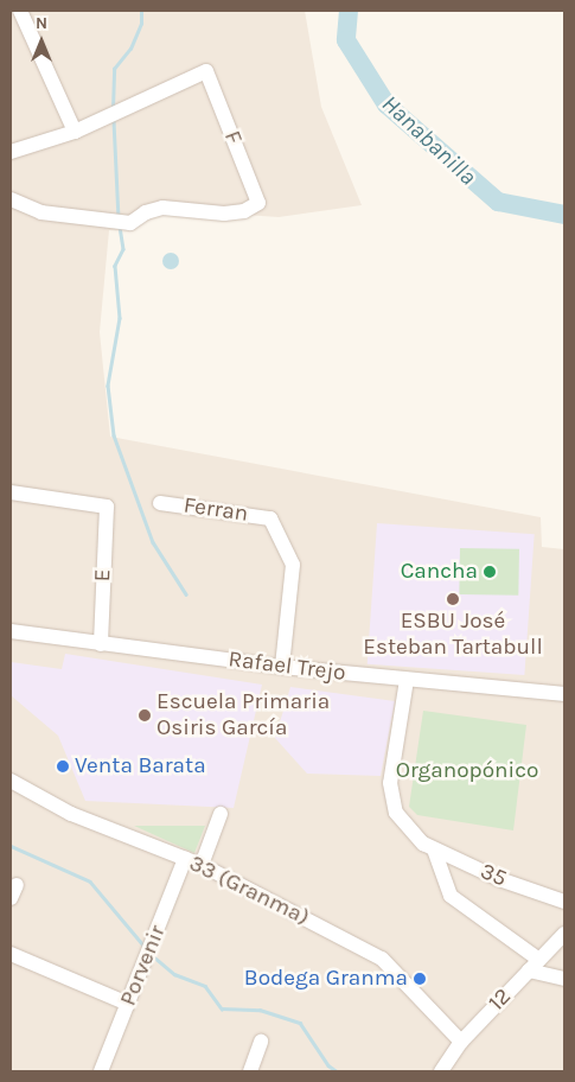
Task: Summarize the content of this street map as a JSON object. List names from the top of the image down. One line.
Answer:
{"streets":{"street":["F","Ferran","E","Rafael Trejo","35","33 (Granma)","Porvenir","12"]},"crossings":[["Ferran","Rafael Trejo"],["E","Rafael Trejo"],["33 (Granma)","Porvenir"],["33 (Granma)","12"]],"water":["Hanabanilla"],"parks":["Organopónico"],"places":["Cancha","ESBU José Esteban Tartabull","Escuela Primaria Osiris García","Venta Barata","Bodega Granma"],"north":"top"}
